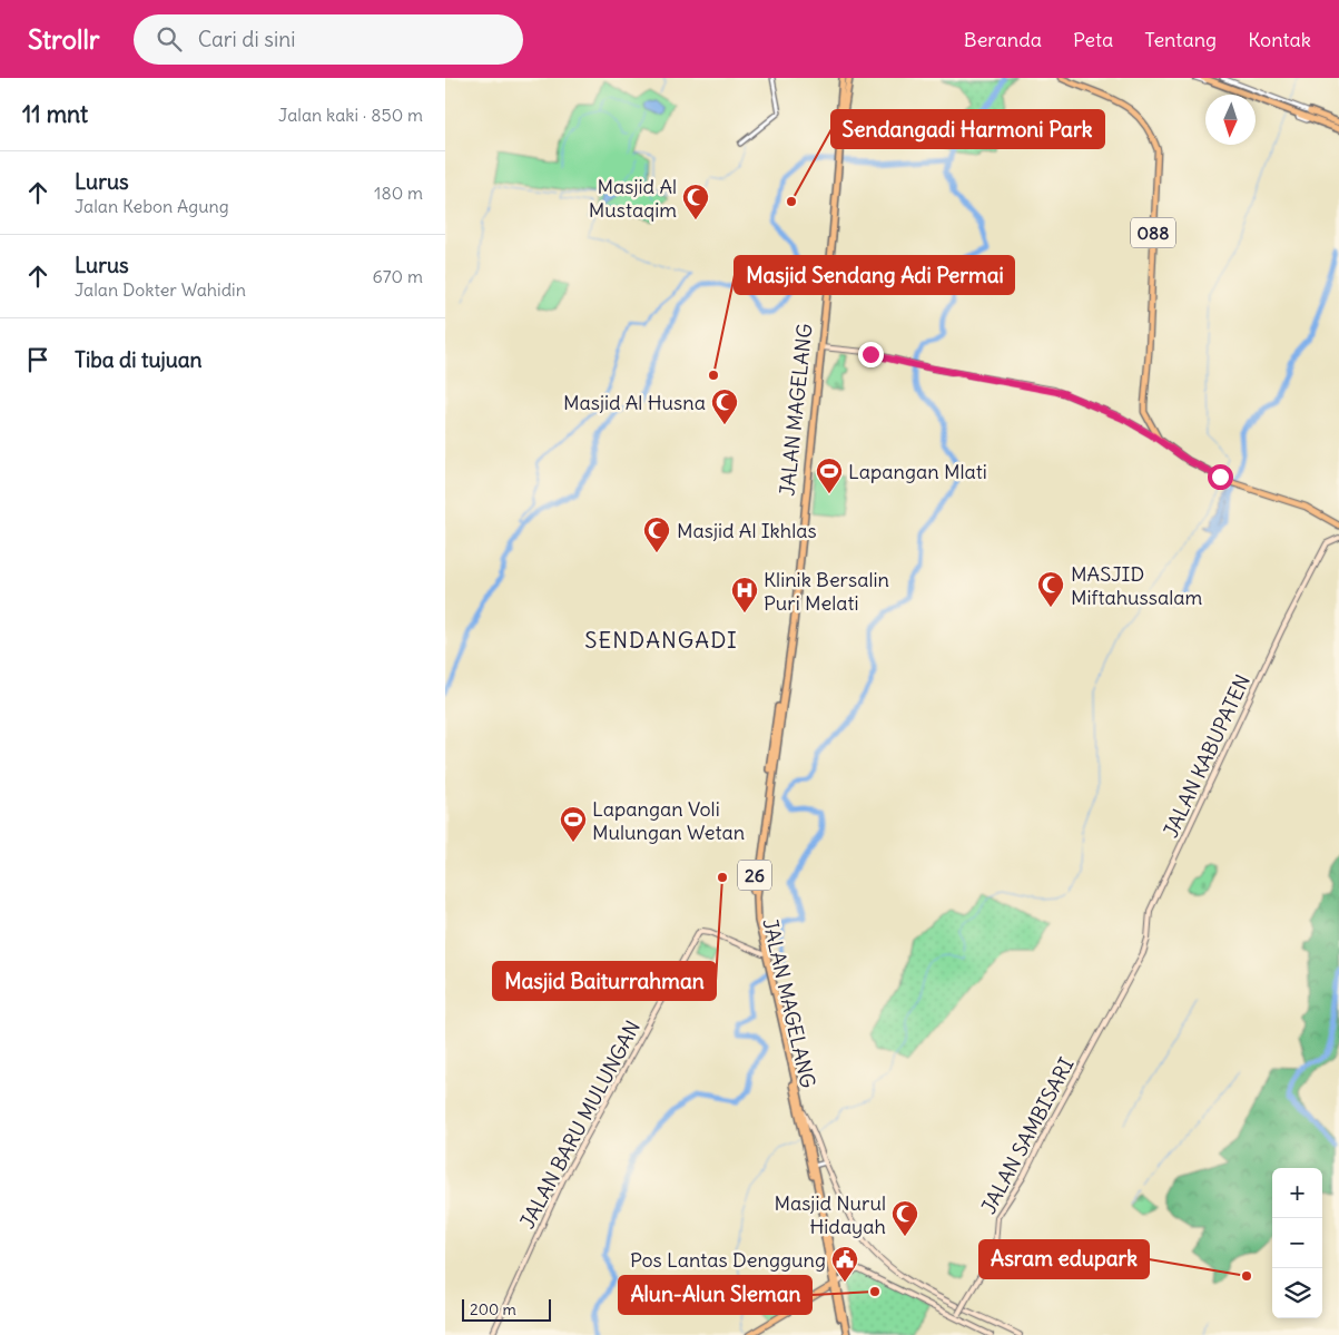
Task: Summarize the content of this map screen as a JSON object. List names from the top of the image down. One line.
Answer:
{"streets":{"highway":["JALAN MAGELANG","26"],"main road":["088","JALAN KABUPATEN","JALAN BARU MULUNGAN","JALAN SAMBISARI"]},"crossings":[["JALAN MAGELANG","JALAN BARU MULUNGAN"],["JALAN KABUPATEN","JALAN SAMBISARI"]],"districts":["SENDANGADI"],"places":{"other":["Sendangadi Harmoni Park","Masjid Sendang Adi Permai","Masjid Baiturrahman","Asram edupark","Alun-Alun Sleman"],"mosque":["Masjid Al Mustaqim","Masjid Al Husna","Masjid Al Ikhlas","MASJID Miftahussalam","Masjid Nurul Hidayah"],"sports":["Lapangan Mlati","Lapangan Voli Mulungan Wetan"],"hospital":["Klinik Bersalin Puri Melati"],"public building":["Pos Lantas Denggung"]},"scale_bar":"200 m","north":"bottom","page":{"header":"Strollr","search":"Cari di sini","nav":["Beranda","Peta","Tentang","Kontak"],"heading":["11 mnt","Jalan kaki · 850 m"],"list":[["Lurus","Jalan Kebon Agung","180 m"],["Lurus","Jalan Dokter Wahidin","670 m"],"Tiba di tujuan"],"map_buttons":["+","−"],"scale":"200 m"}}
